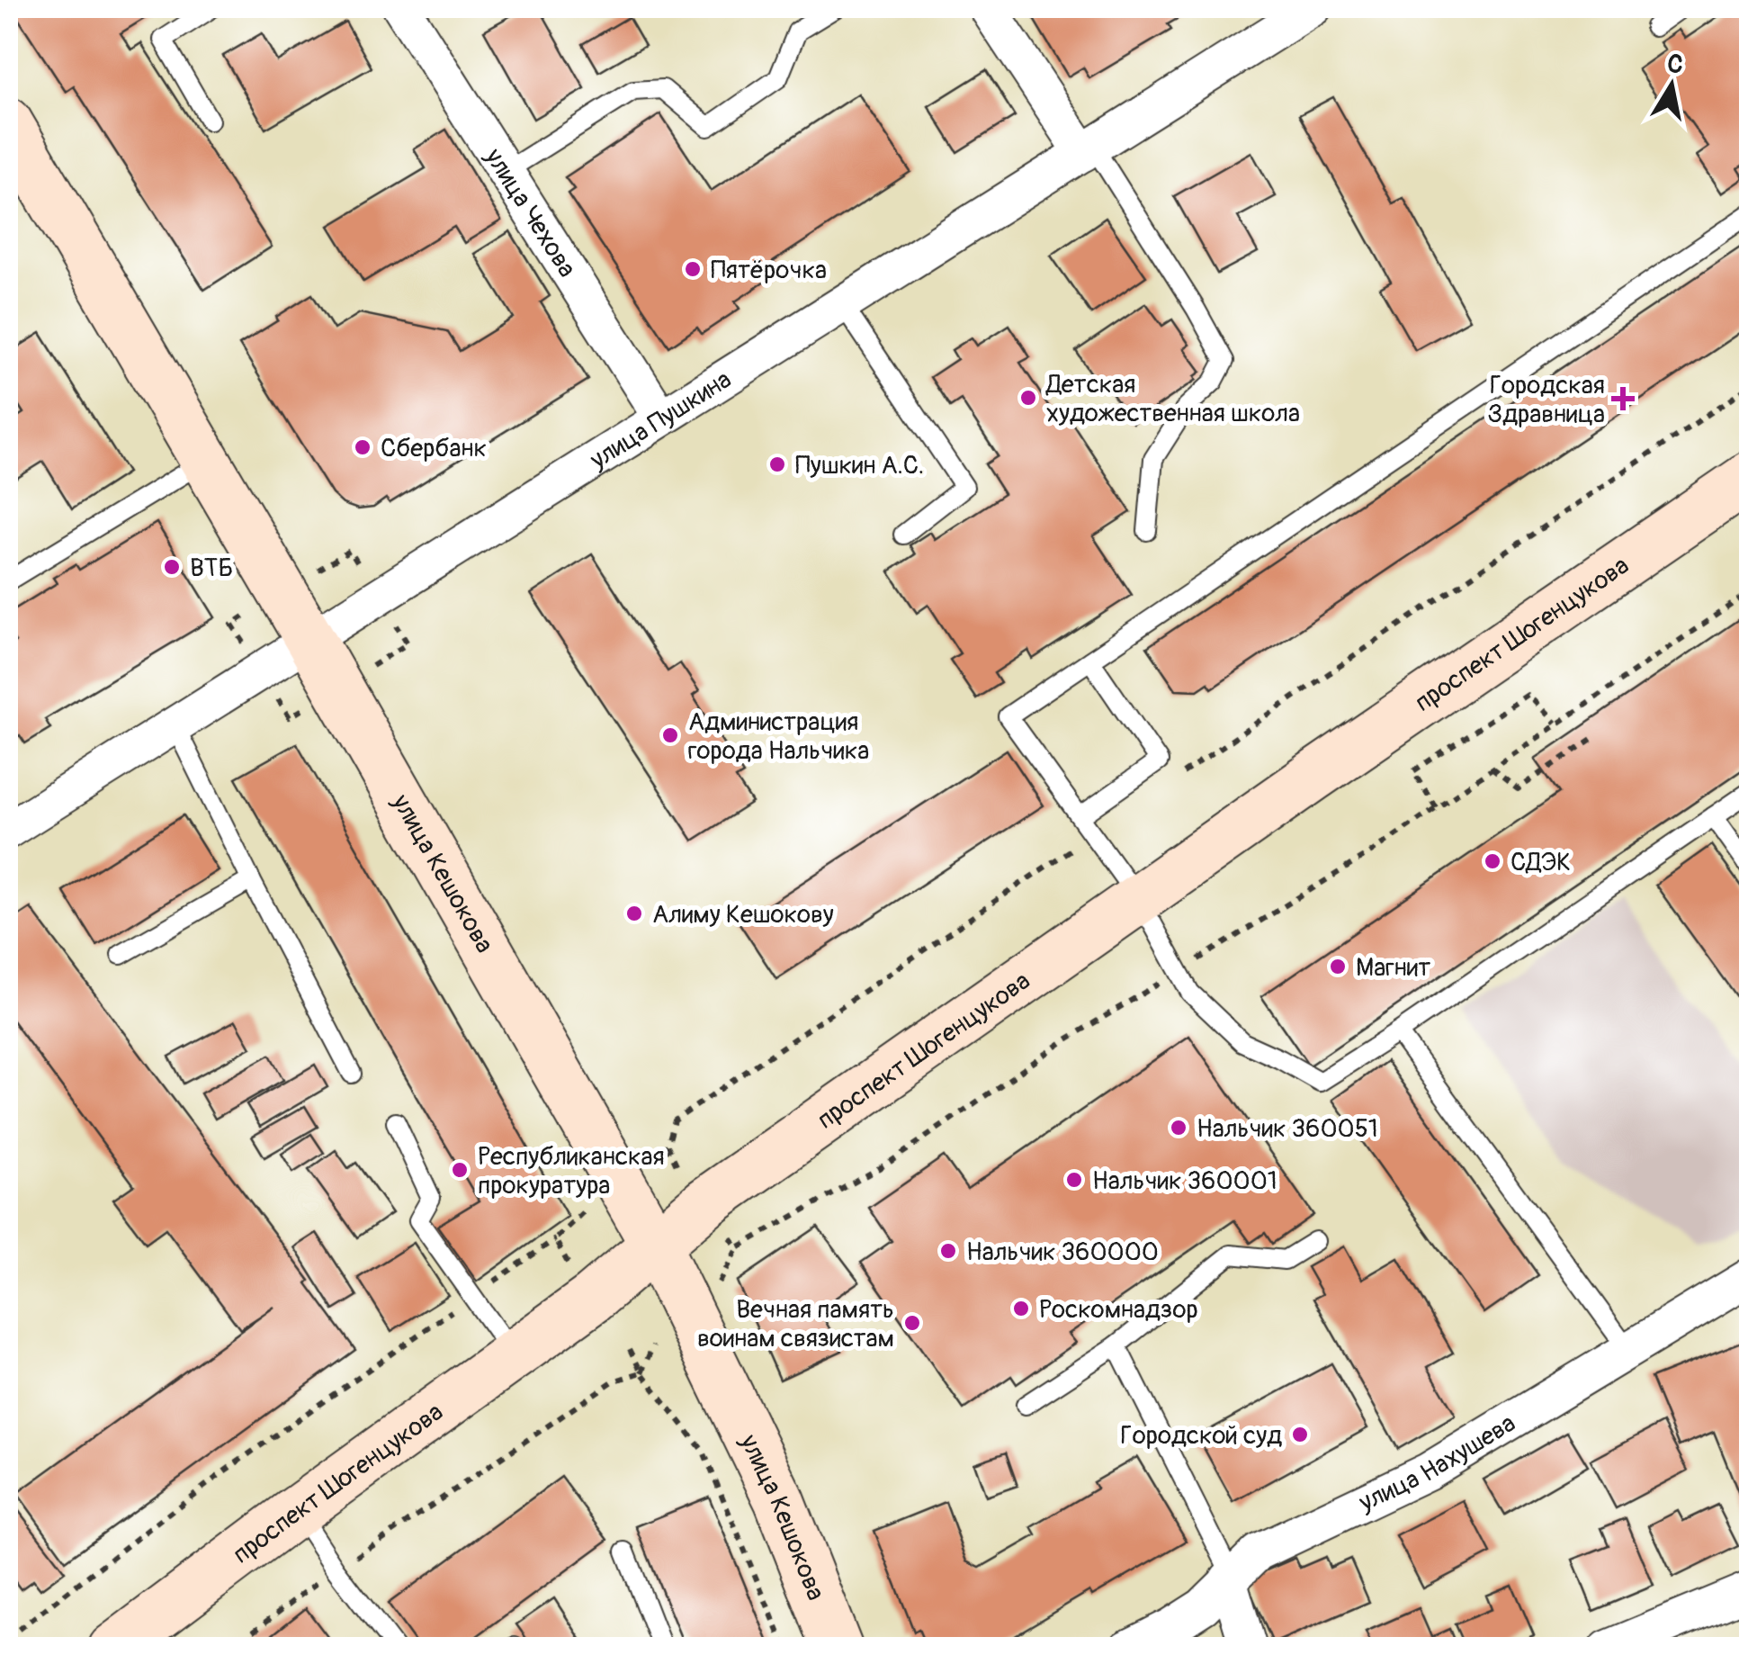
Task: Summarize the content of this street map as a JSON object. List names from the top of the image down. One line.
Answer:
{"streets":{"main road":["проспект Шогенцукова","улица Кешокова"],"street":["улица Чехова","улица Пушкина","улица Нахушева"]},"crossings":[["улица Чехова","улица Пушкина"],["улица Пушкина","улица Кешокова"],["проспект Шогенцукова","улица Кешокова"]],"places":{"other":["Пятёрочка","Детская художественная школа","Сбербанк","Пушкин А.С.","ВТБ","Администрация города Нальчика","СДЭК","Алиму Кешокову","Магнит","Нальчик 360051","Республиканская прокуратура","Нальчик 360001","Нальчик 360000","Роскомнадзор","Вечная память воинам связистам","Городской суд"],"health":["Городская Здравница"]},"north":"top"}
